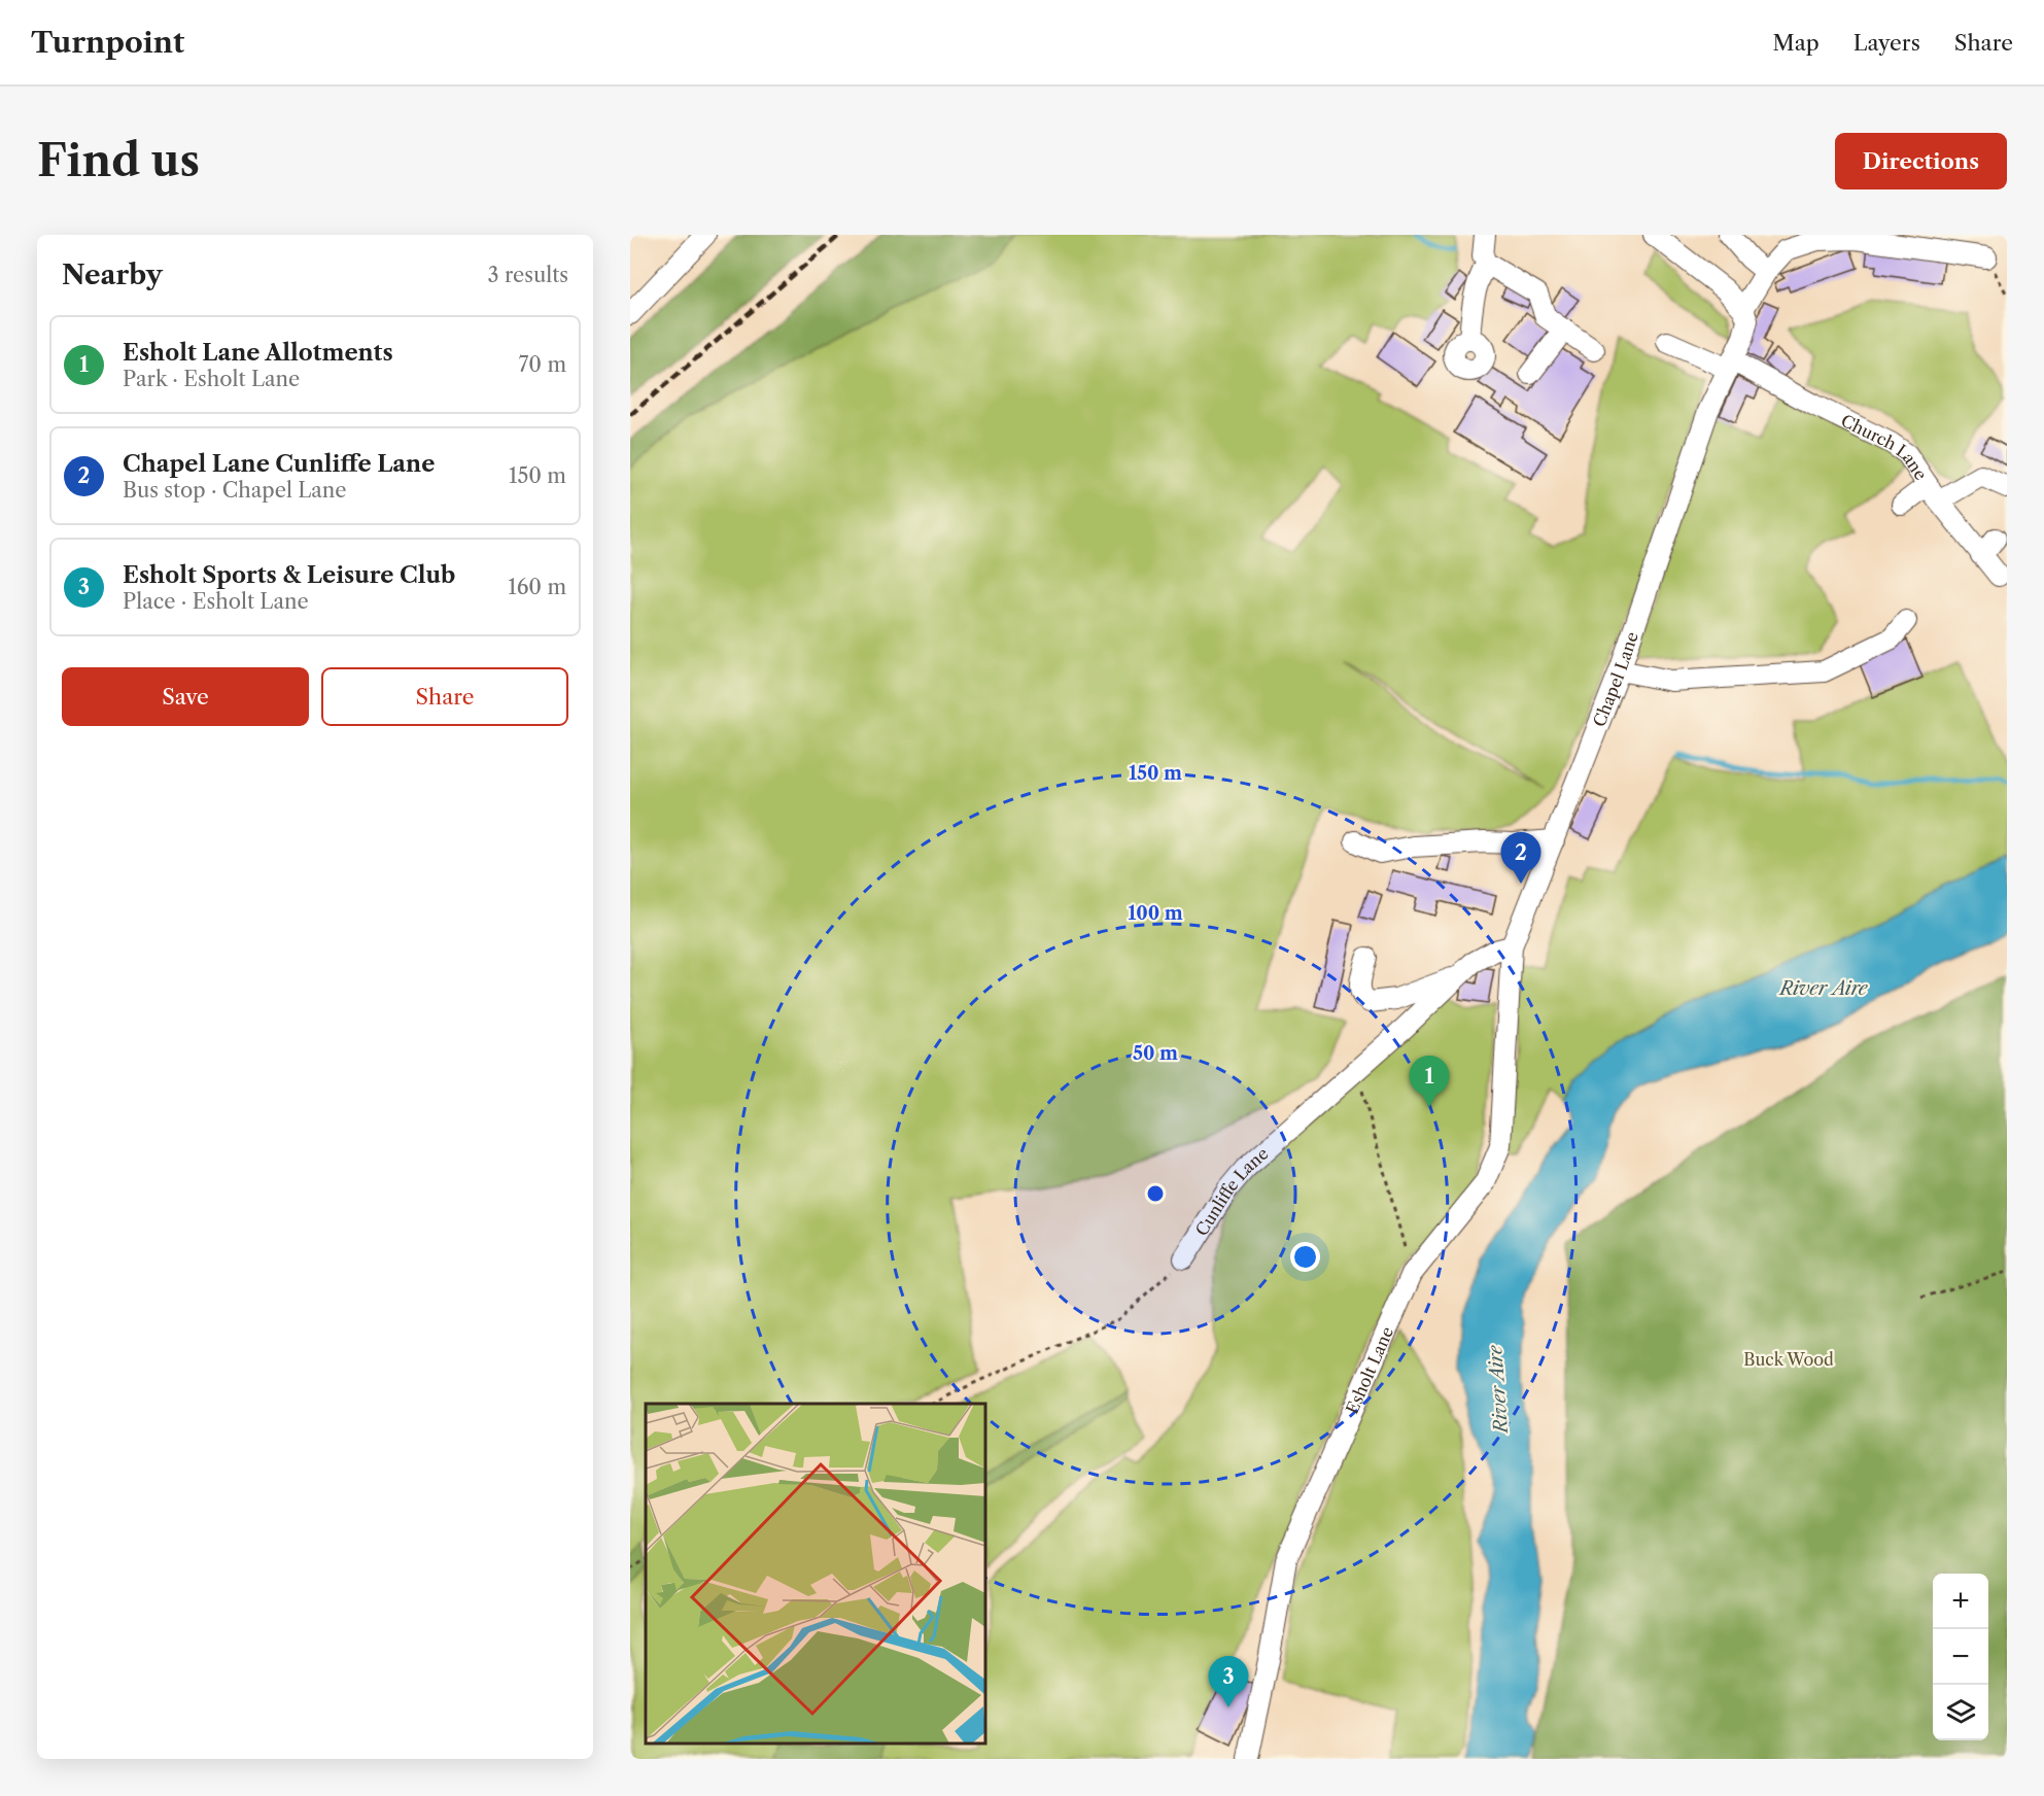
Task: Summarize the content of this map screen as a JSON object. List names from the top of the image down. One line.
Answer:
{"streets":{"street":["Church Lane","Chapel Lane","Cunliffe Lane","Esholt Lane"]},"crossings":[["Church Lane","Chapel Lane"],["Chapel Lane","Cunliffe Lane"],["Chapel Lane","Esholt Lane"]],"water":["River Aire"],"parks":["Buck Wood"],"page":{"header":"Turnpoint","nav":["Map","Layers","Share"],"buttons":["Directions",["Save","Share"]],"title":"Find us","heading":["Nearby","3 results"],"list":[{"mark":"1","name":"Esholt Lane Allotments","note":"Park · Esholt Lane","value":"70 m"},{"mark":"2","name":"Chapel Lane Cunliffe Lane","note":"Bus stop · Chapel Lane","value":"150 m"},{"mark":"3","name":"Esholt Sports & Leisure Club","note":"Place · Esholt Lane","value":"160 m"}],"pins":["2","1","3"],"map_buttons":["+","−"]},"rings":["150 m","100 m","50 m"]}
